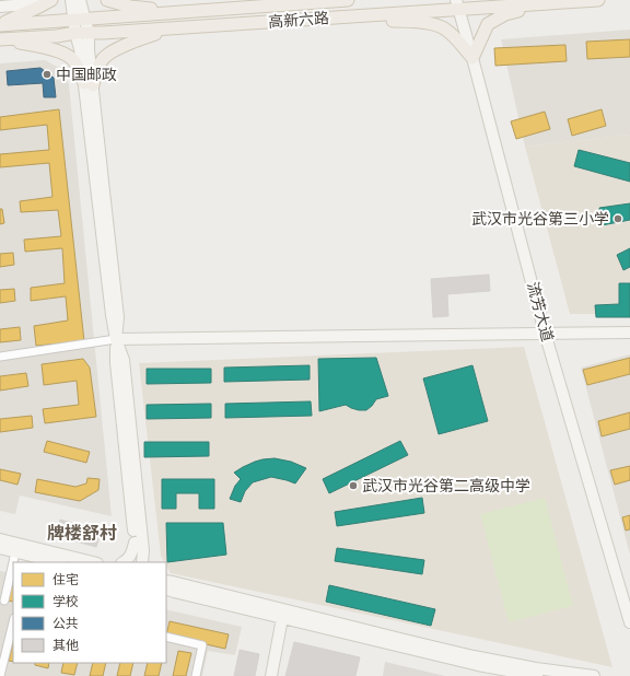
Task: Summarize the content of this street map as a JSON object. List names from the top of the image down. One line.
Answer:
{"streets":{"main road":["高新六路","流芳大道"]},"crossings":[["高新六路","流芳大道"]],"districts":["牌楼舒村"],"places":["中国邮政","武汉市光谷第三小学","武汉市光谷第二高级中学"],"legend":["住宅","学校","公共","其他"]}
